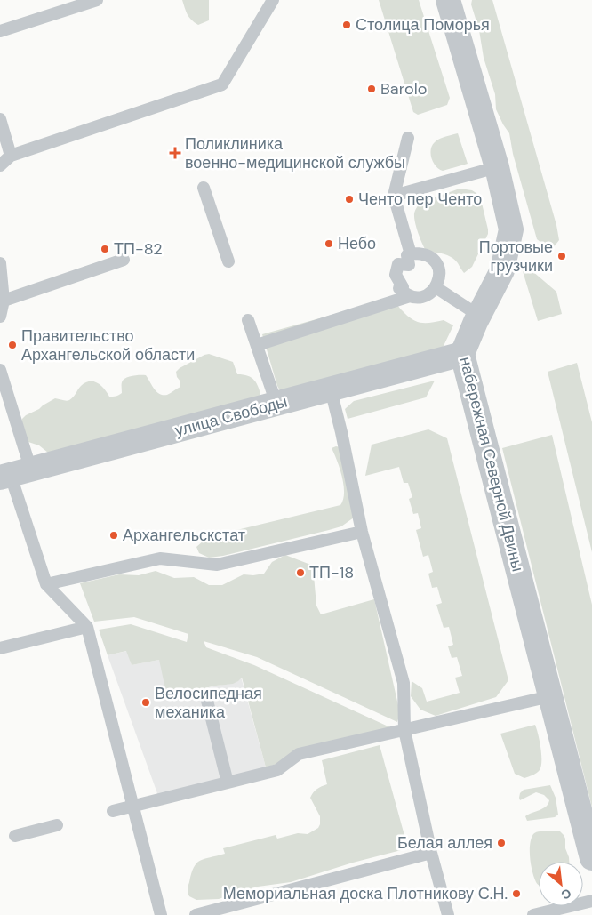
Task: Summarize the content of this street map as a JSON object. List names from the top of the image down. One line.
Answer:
{"streets":{"street":["улица Свободы","набережная Северной Двины"]},"crossings":[["улица Свободы","набережная Северной Двины"]],"places":{"other":["Столица Поморья","Barolo","Ченто пер Ченто","Небо","ТП-82","Портовые грузчики","Правительство Архангельской области","Архангельскстат","ТП-18","Велосипедная механика","Белая аллея","Мемориальная доска Плотникову С.Н."],"health":["Поликлиника военно-медицинской службы"]},"north":"bottom right"}
